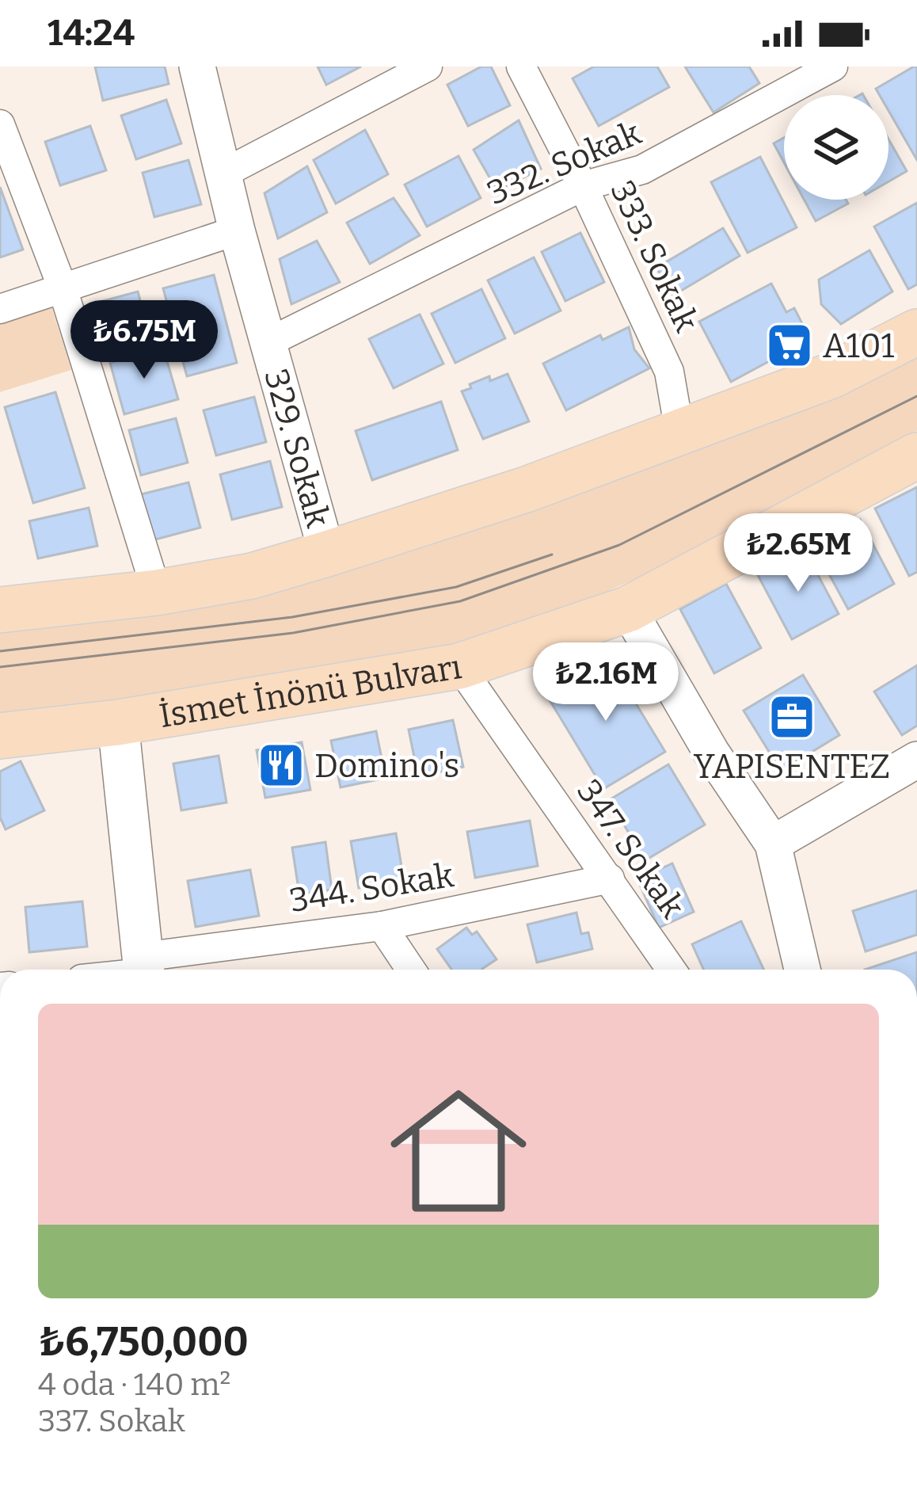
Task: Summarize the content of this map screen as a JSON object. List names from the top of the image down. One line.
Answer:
{"streets":{"main road":["İsmet İnönü Bulvarı"],"street":["332. Sokak","333. Sokak","329. Sokak","347. Sokak","344. Sokak"]},"crossings":[["332. Sokak","333. Sokak"],["332. Sokak","329. Sokak"],["İsmet İnönü Bulvarı","347. Sokak"],["347. Sokak","344. Sokak"]],"places":{"supermarket":["A101"],"office":["YAPISENTEZ"],"restaurant":["Domino's"]},"page":{"status":"14:24","price":["₺6.75M","₺2.65M","₺2.16M"],"list":[{"name":"₺6,750,000","note":"4 oda · 140 m² · 337. Sokak"}]}}
